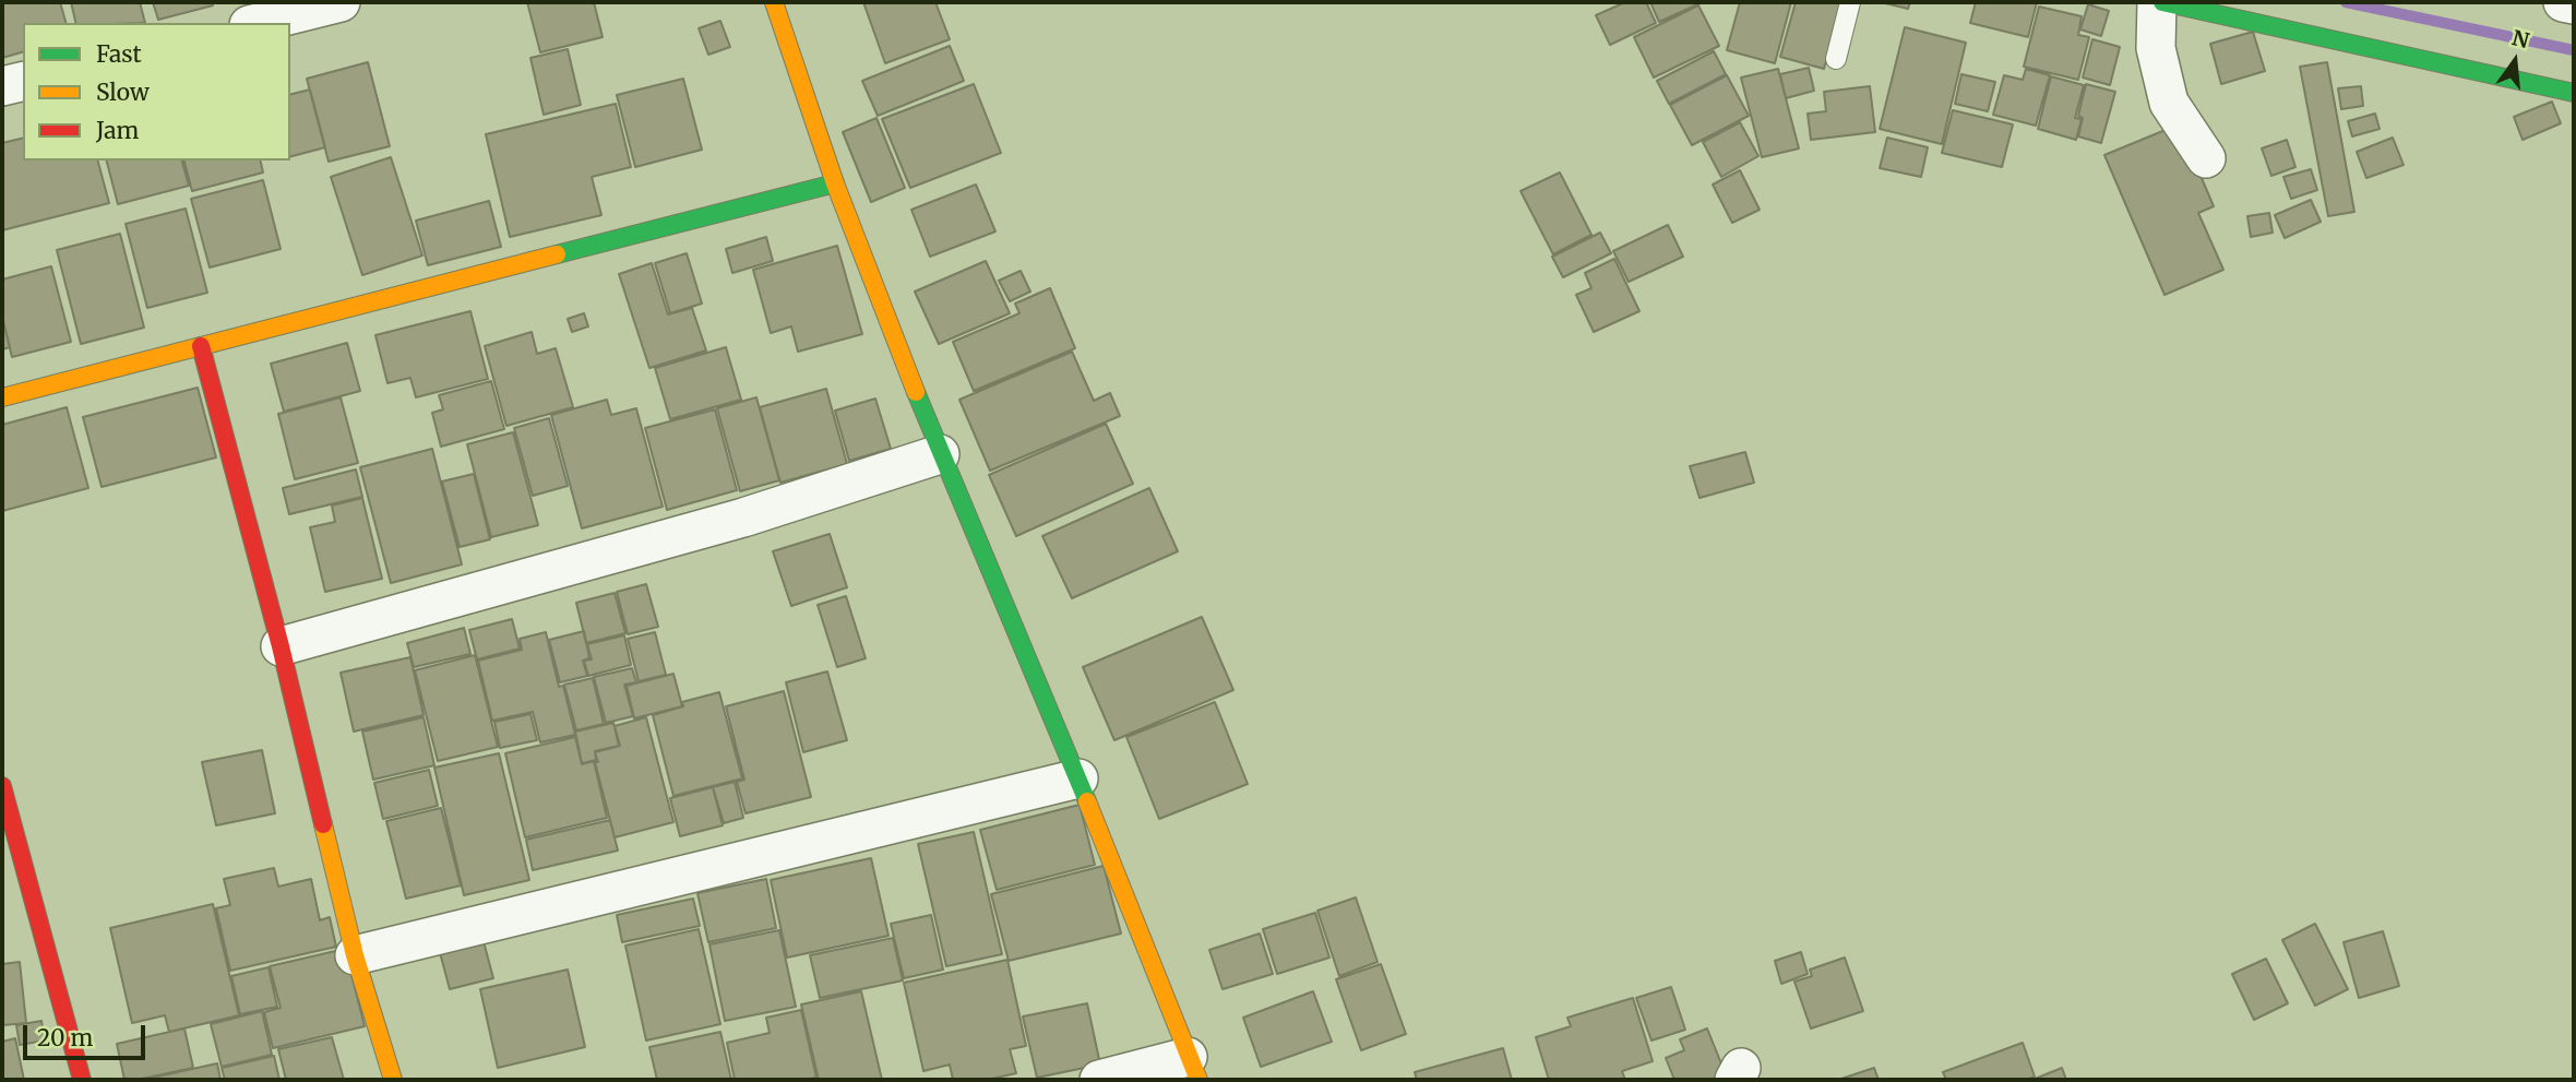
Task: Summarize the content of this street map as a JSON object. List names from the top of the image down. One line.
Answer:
{"legend":["Fast","Slow","Jam"],"scale_bar":"20 m","north":"top"}
